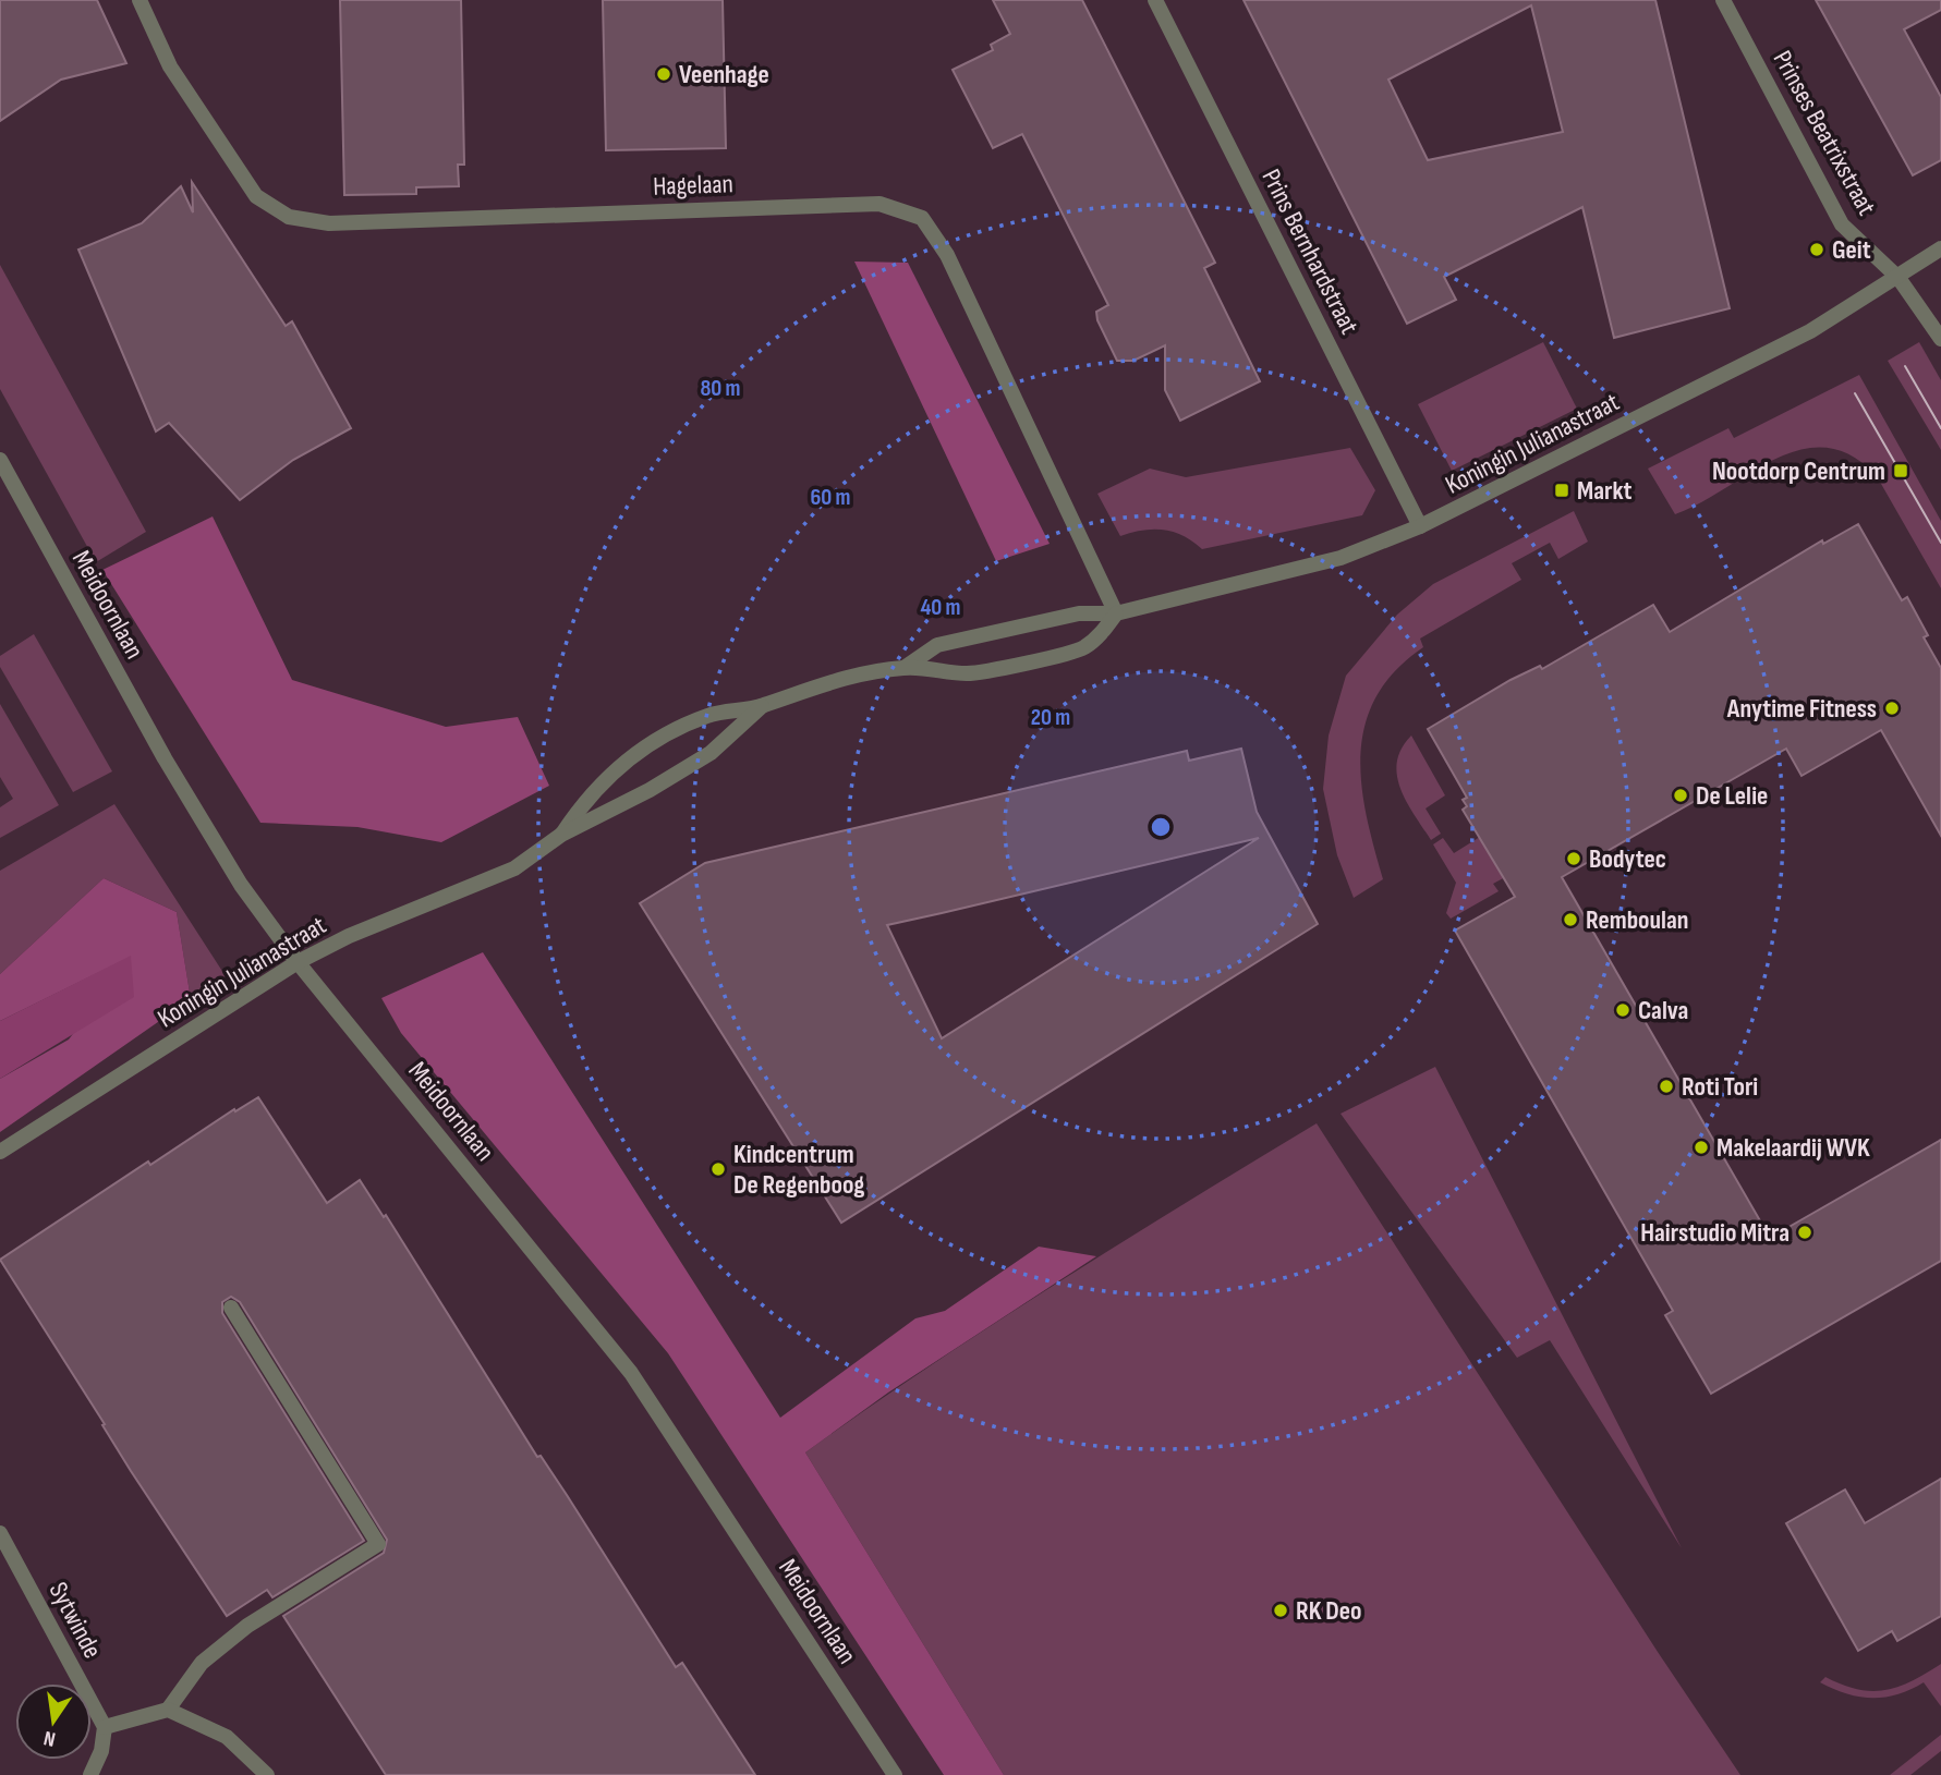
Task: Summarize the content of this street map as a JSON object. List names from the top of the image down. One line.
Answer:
{"streets":{"street":["Prinses Beatrixstraat","Hagelaan","Prins Bernhardstraat","Koningin Julianastraat","Meidoornlaan","Sytwinde"]},"crossings":[["Prinses Beatrixstraat","Koningin Julianastraat"],["Hagelaan","Koningin Julianastraat"],["Prins Bernhardstraat","Koningin Julianastraat"],["Koningin Julianastraat","Meidoornlaan"]],"places":{"other":["Veenhage","Geit","Anytime Fitness","De Lelie","Bodytec","Remboulan","Calva","Roti Tori","Makelaardij WVK","Kindcentrum De Regenboog","Hairstudio Mitra","RK Deo"],"transit":["Nootdorp Centrum","Markt"]},"north":"bottom","rings":["80 m","60 m","40 m","20 m"]}
